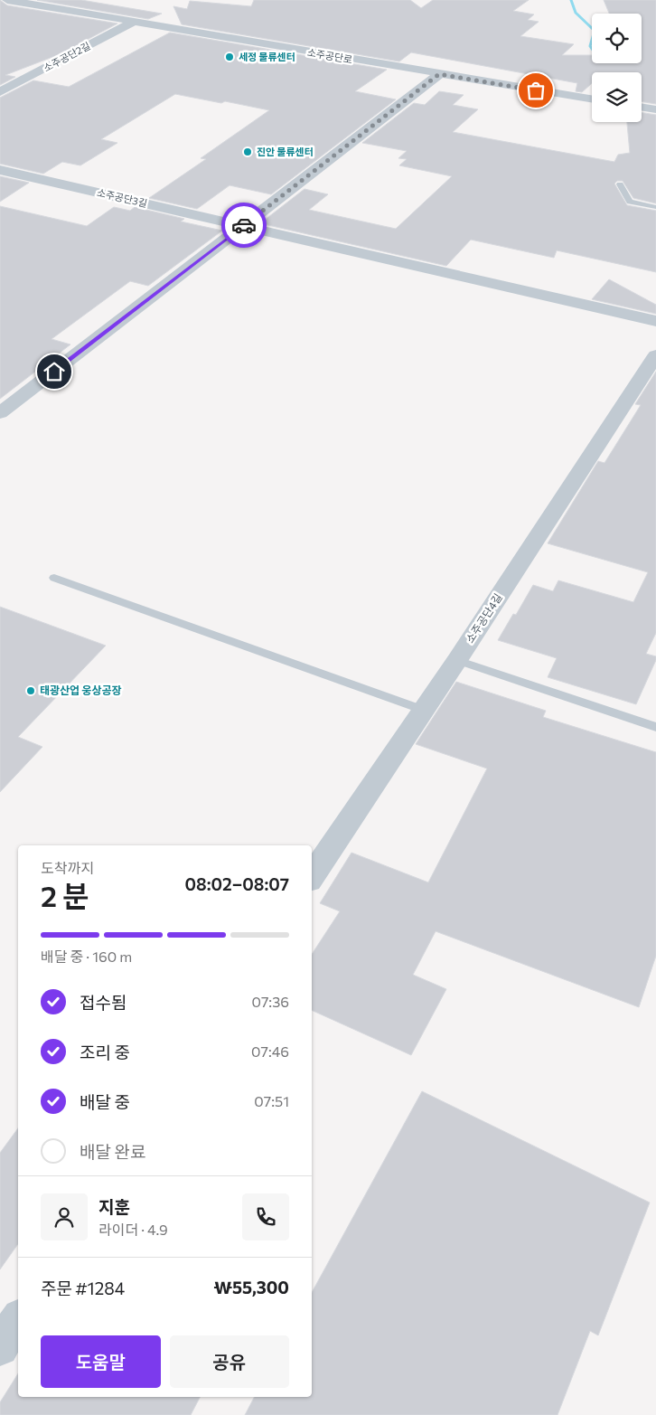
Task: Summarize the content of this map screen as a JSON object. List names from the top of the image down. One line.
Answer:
{"streets":{"street":["소주공단로","소주공단2길","소주공단3길","소주공단4길"]},"crossings":[["소주공단로","소주공단2길"]],"places":["세정 물류센터","진안 물류센터","태광산업 웅상공장"],"page":{"heading":["2 분","도착까지","08:02–08:07"],"panel":["지훈","라이더 · 4.9","주문 #1284","₩55,300"],"bar":"배달 중 · 160 m","list":[["접수됨","07:36"],["조리 중","07:46"],["배달 중","07:51"],"배달 완료"],"buttons":["도움말","공유"]}}
